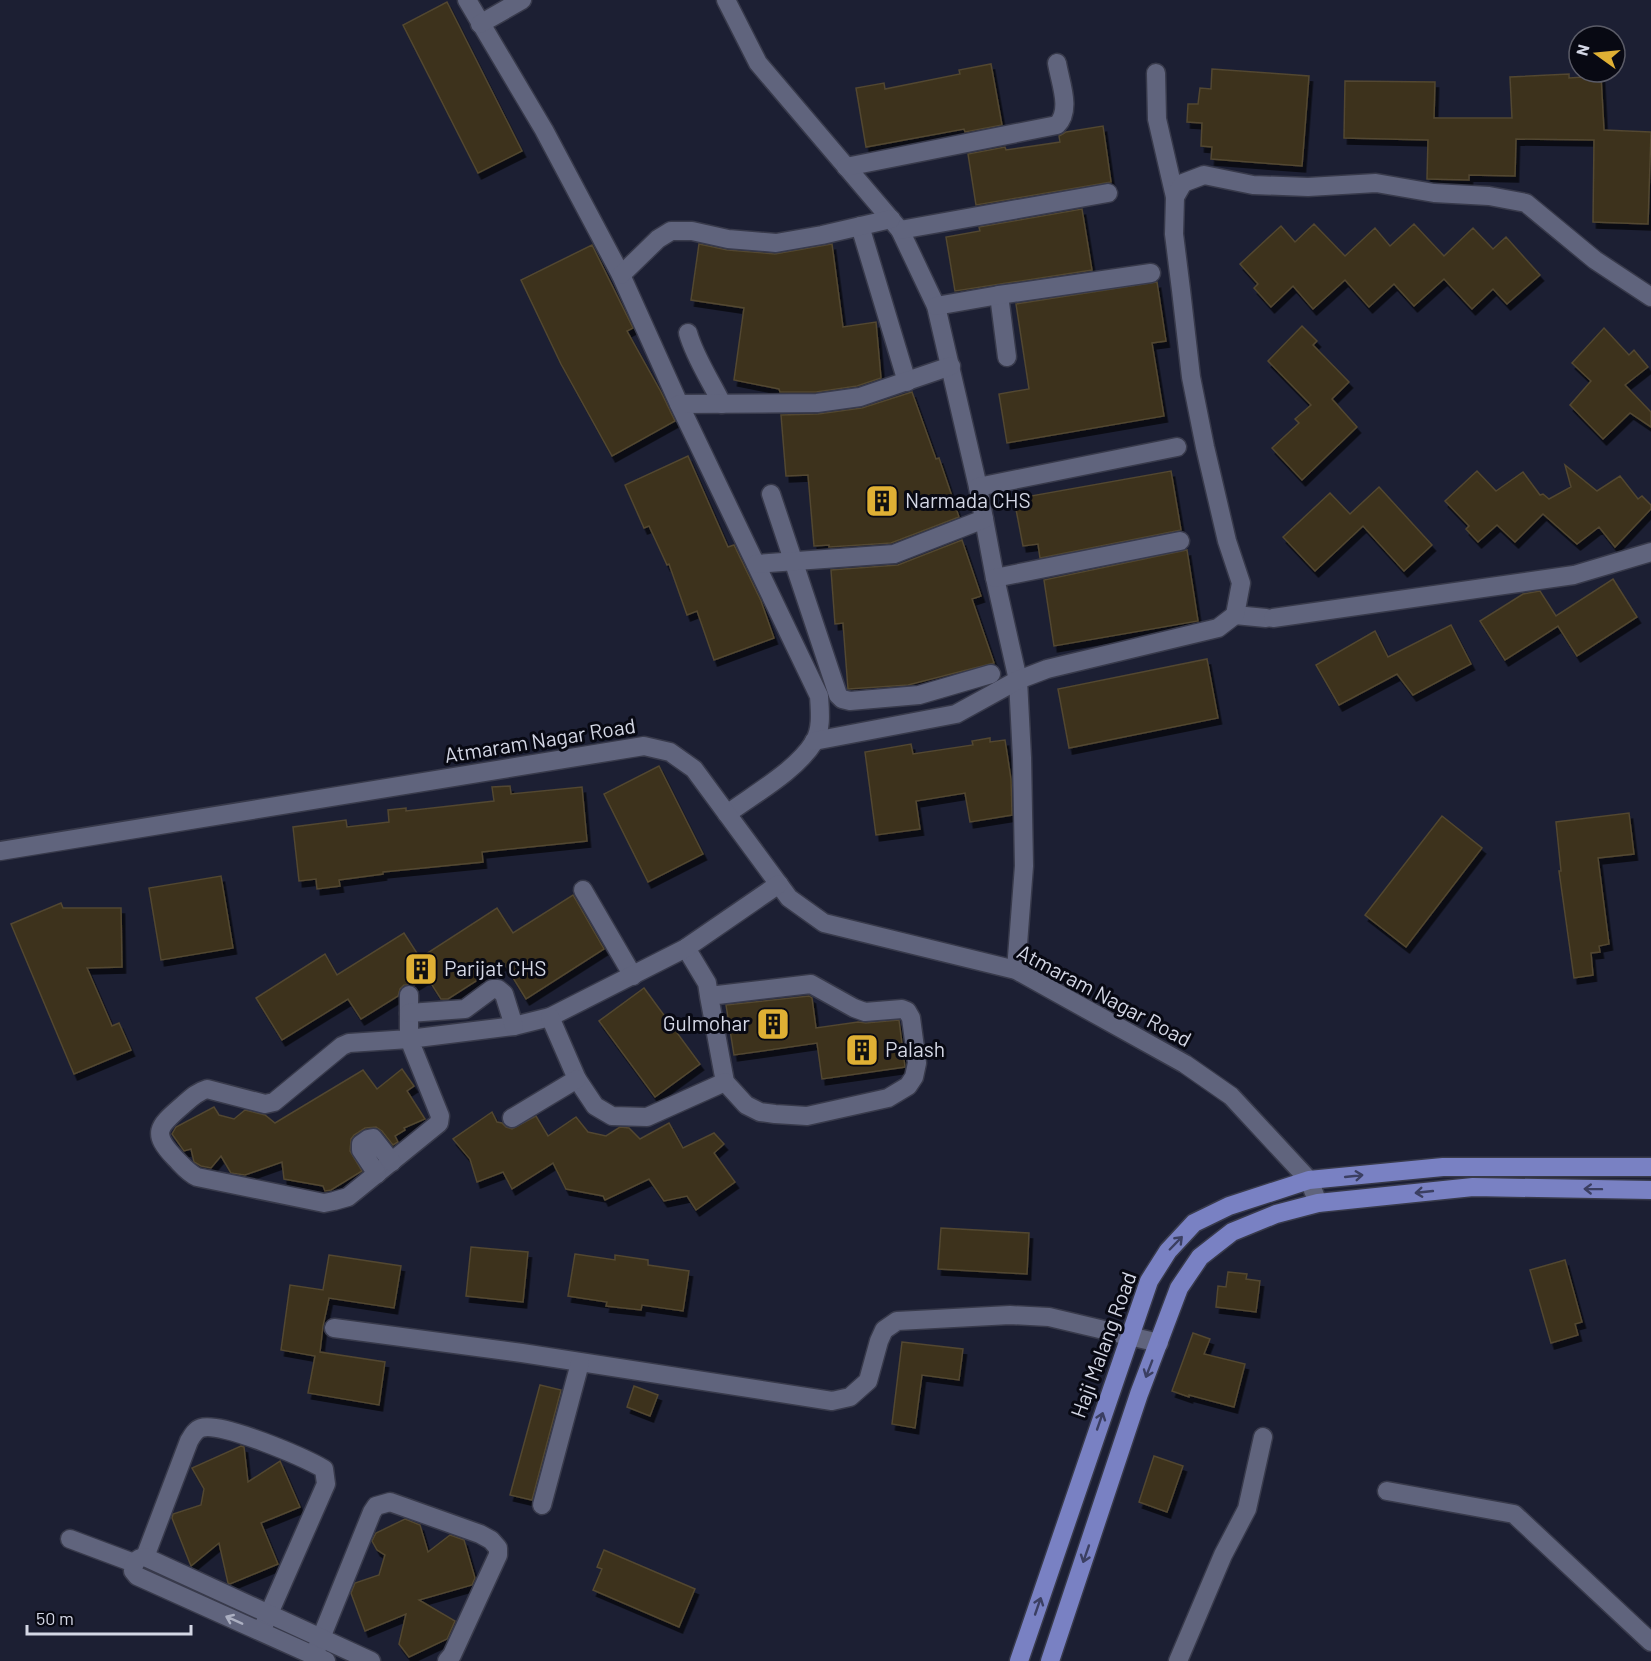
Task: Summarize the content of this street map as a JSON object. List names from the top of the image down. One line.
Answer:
{"streets":{"main road":["Haji Malang Road"],"street":["Atmaram Nagar Road"]},"crossings":[["Atmaram Nagar Road","Haji Malang Road"]],"places":{"building":["Narmada CHS","Parijat CHS","Gulmohar","Palash"]},"scale_bar":"50 m","north":"left"}
